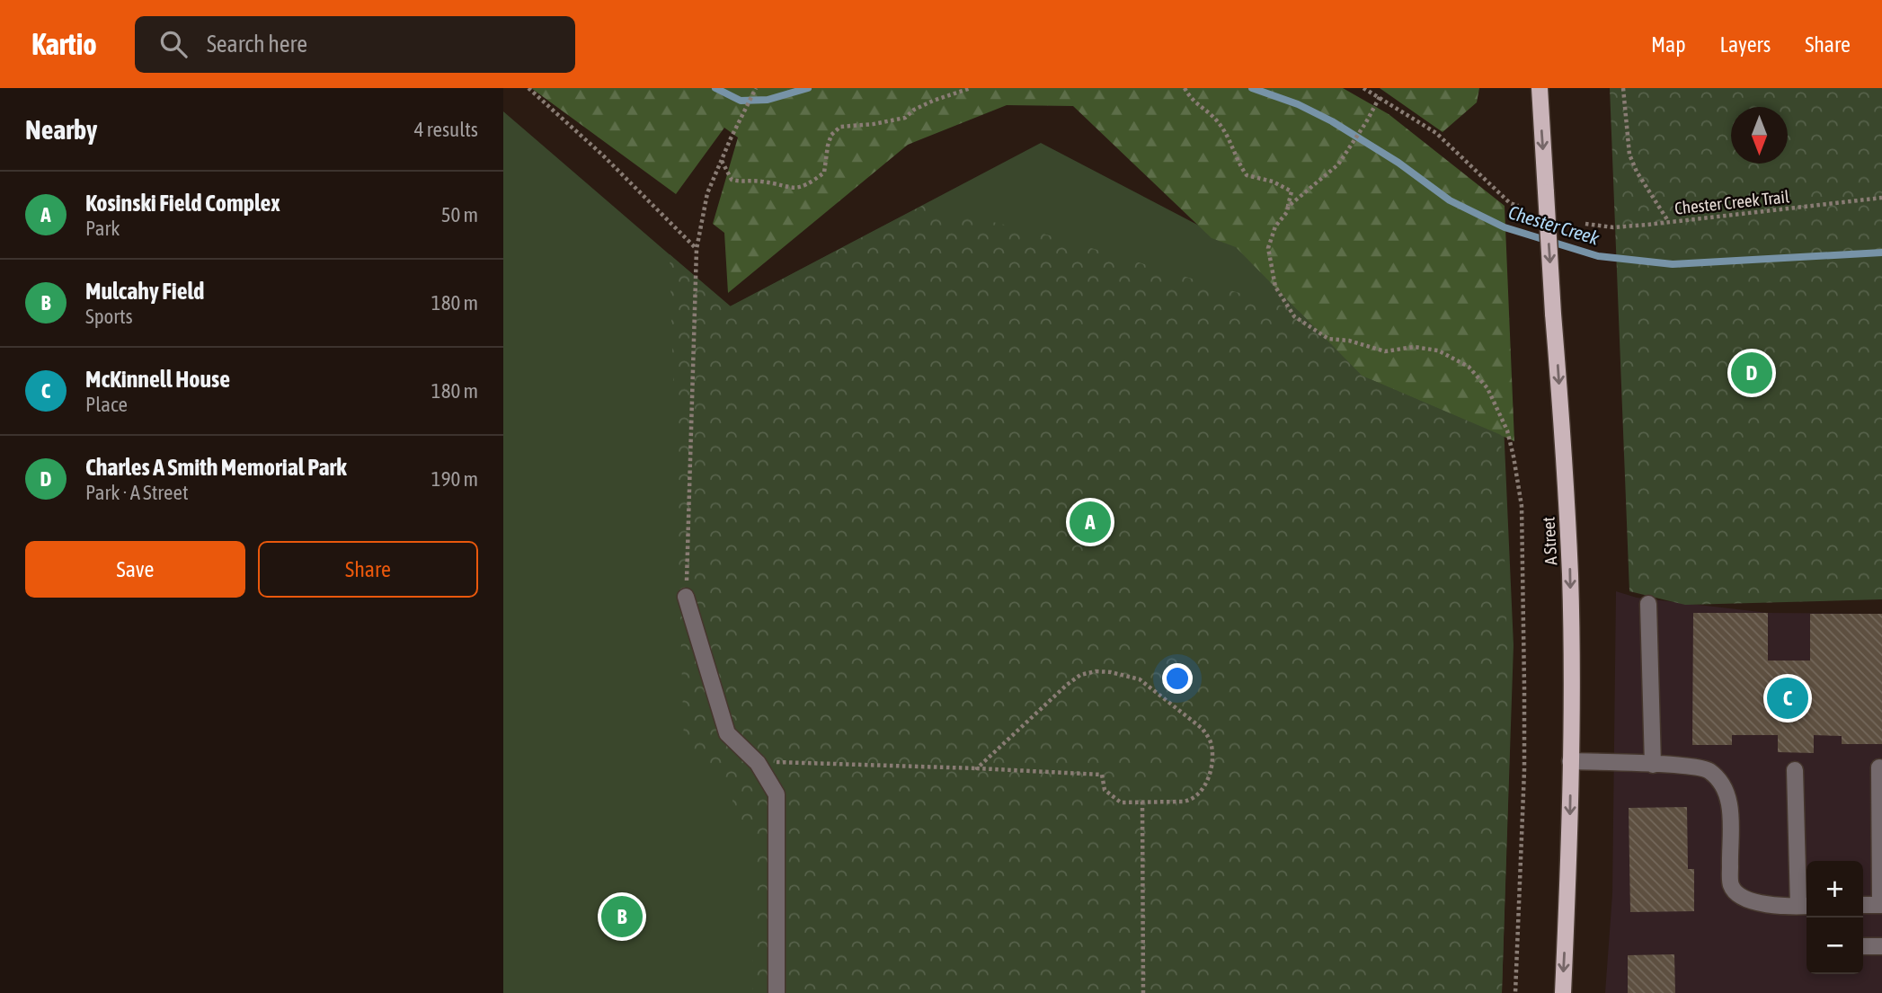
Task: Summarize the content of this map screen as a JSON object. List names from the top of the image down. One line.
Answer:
{"streets":{"main road":["A Street"],"path":["Chester Creek Trail"]},"one_way":["A Street"],"water":["Chester Creek"],"north":"bottom","page":{"header":"Kartio","search":"Search here","nav":["Map","Layers","Share"],"heading":["Nearby","4 results"],"list":[{"mark":"A","name":"Kosinski Field Complex","note":"Park","value":"50 m"},{"mark":"B","name":"Mulcahy Field","note":"Sports","value":"180 m"},{"mark":"C","name":"McKinnell House","note":"Place","value":"180 m"},{"mark":"D","name":"Charles A Smith Memorial Park","note":"Park · A Street","value":"190 m"}],"pins":["D","A","C","B"],"buttons":["Save","Share"],"map_buttons":["+","−"]}}
